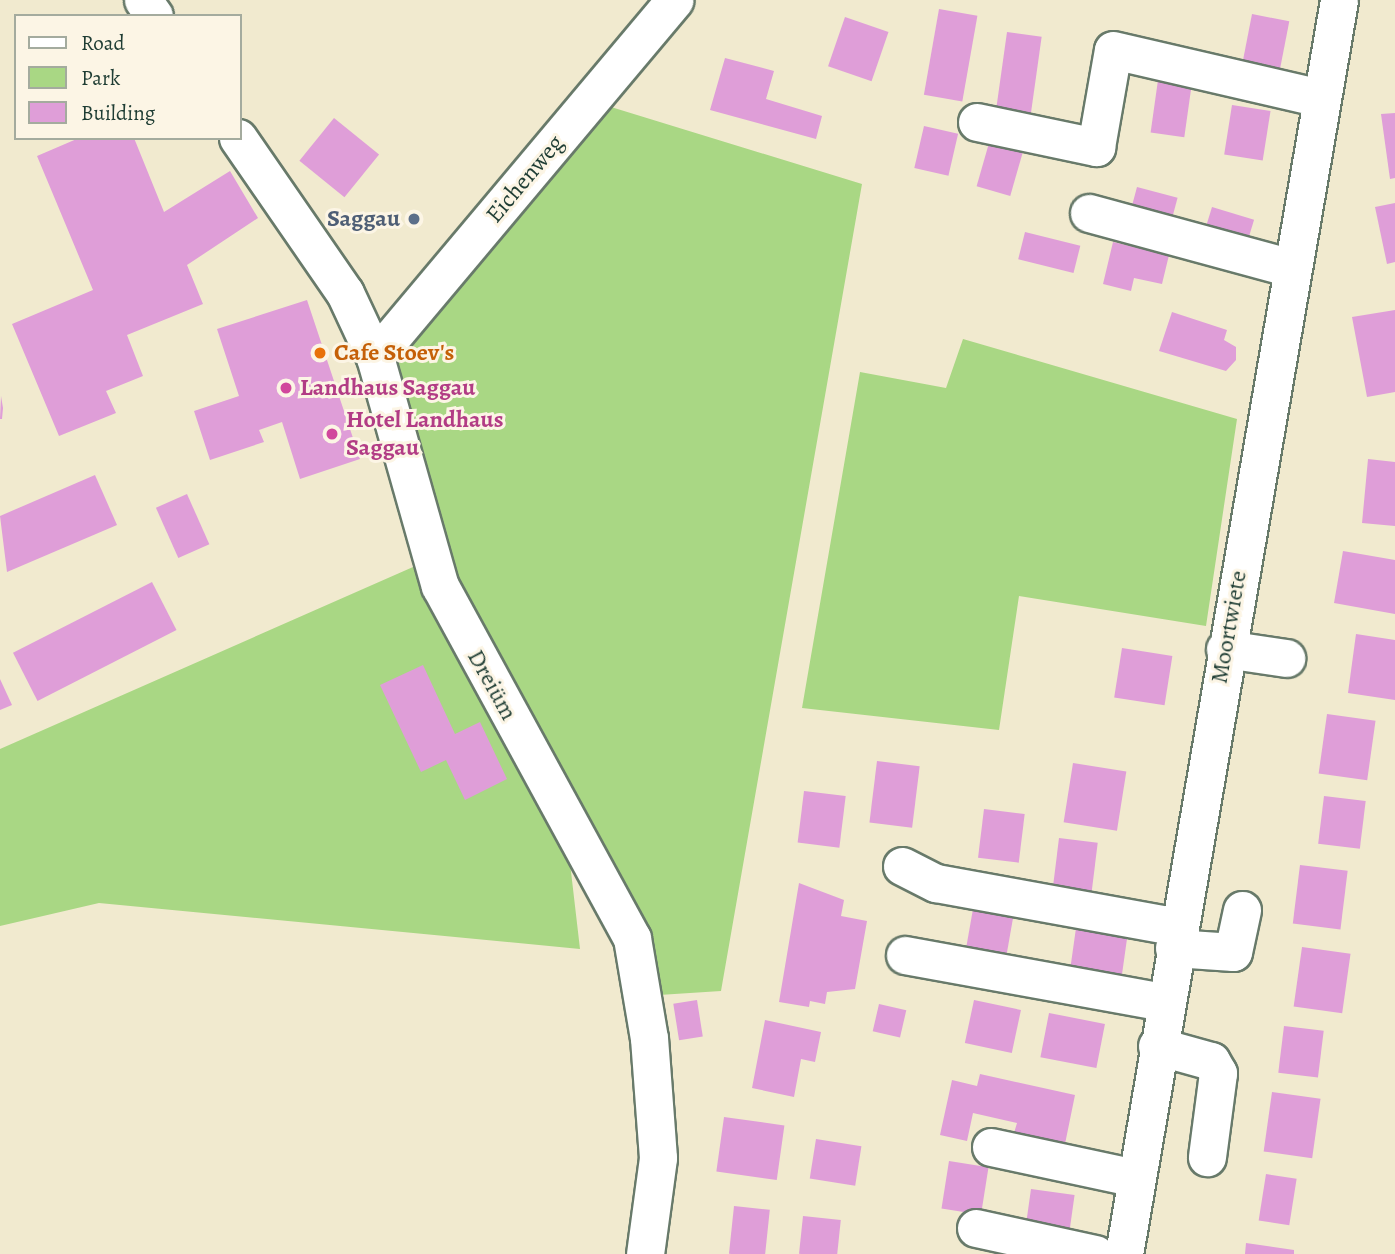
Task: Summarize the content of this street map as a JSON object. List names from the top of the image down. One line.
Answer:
{"streets":{"street":["Eichenweg","Moortwiete","Dreiüm"]},"crossings":[["Eichenweg","Dreiüm"]],"places":["Saggau","Cafe Stoev's","Landhaus Saggau","Hotel Landhaus Saggau"],"legend":["Road","Park","Building"]}
